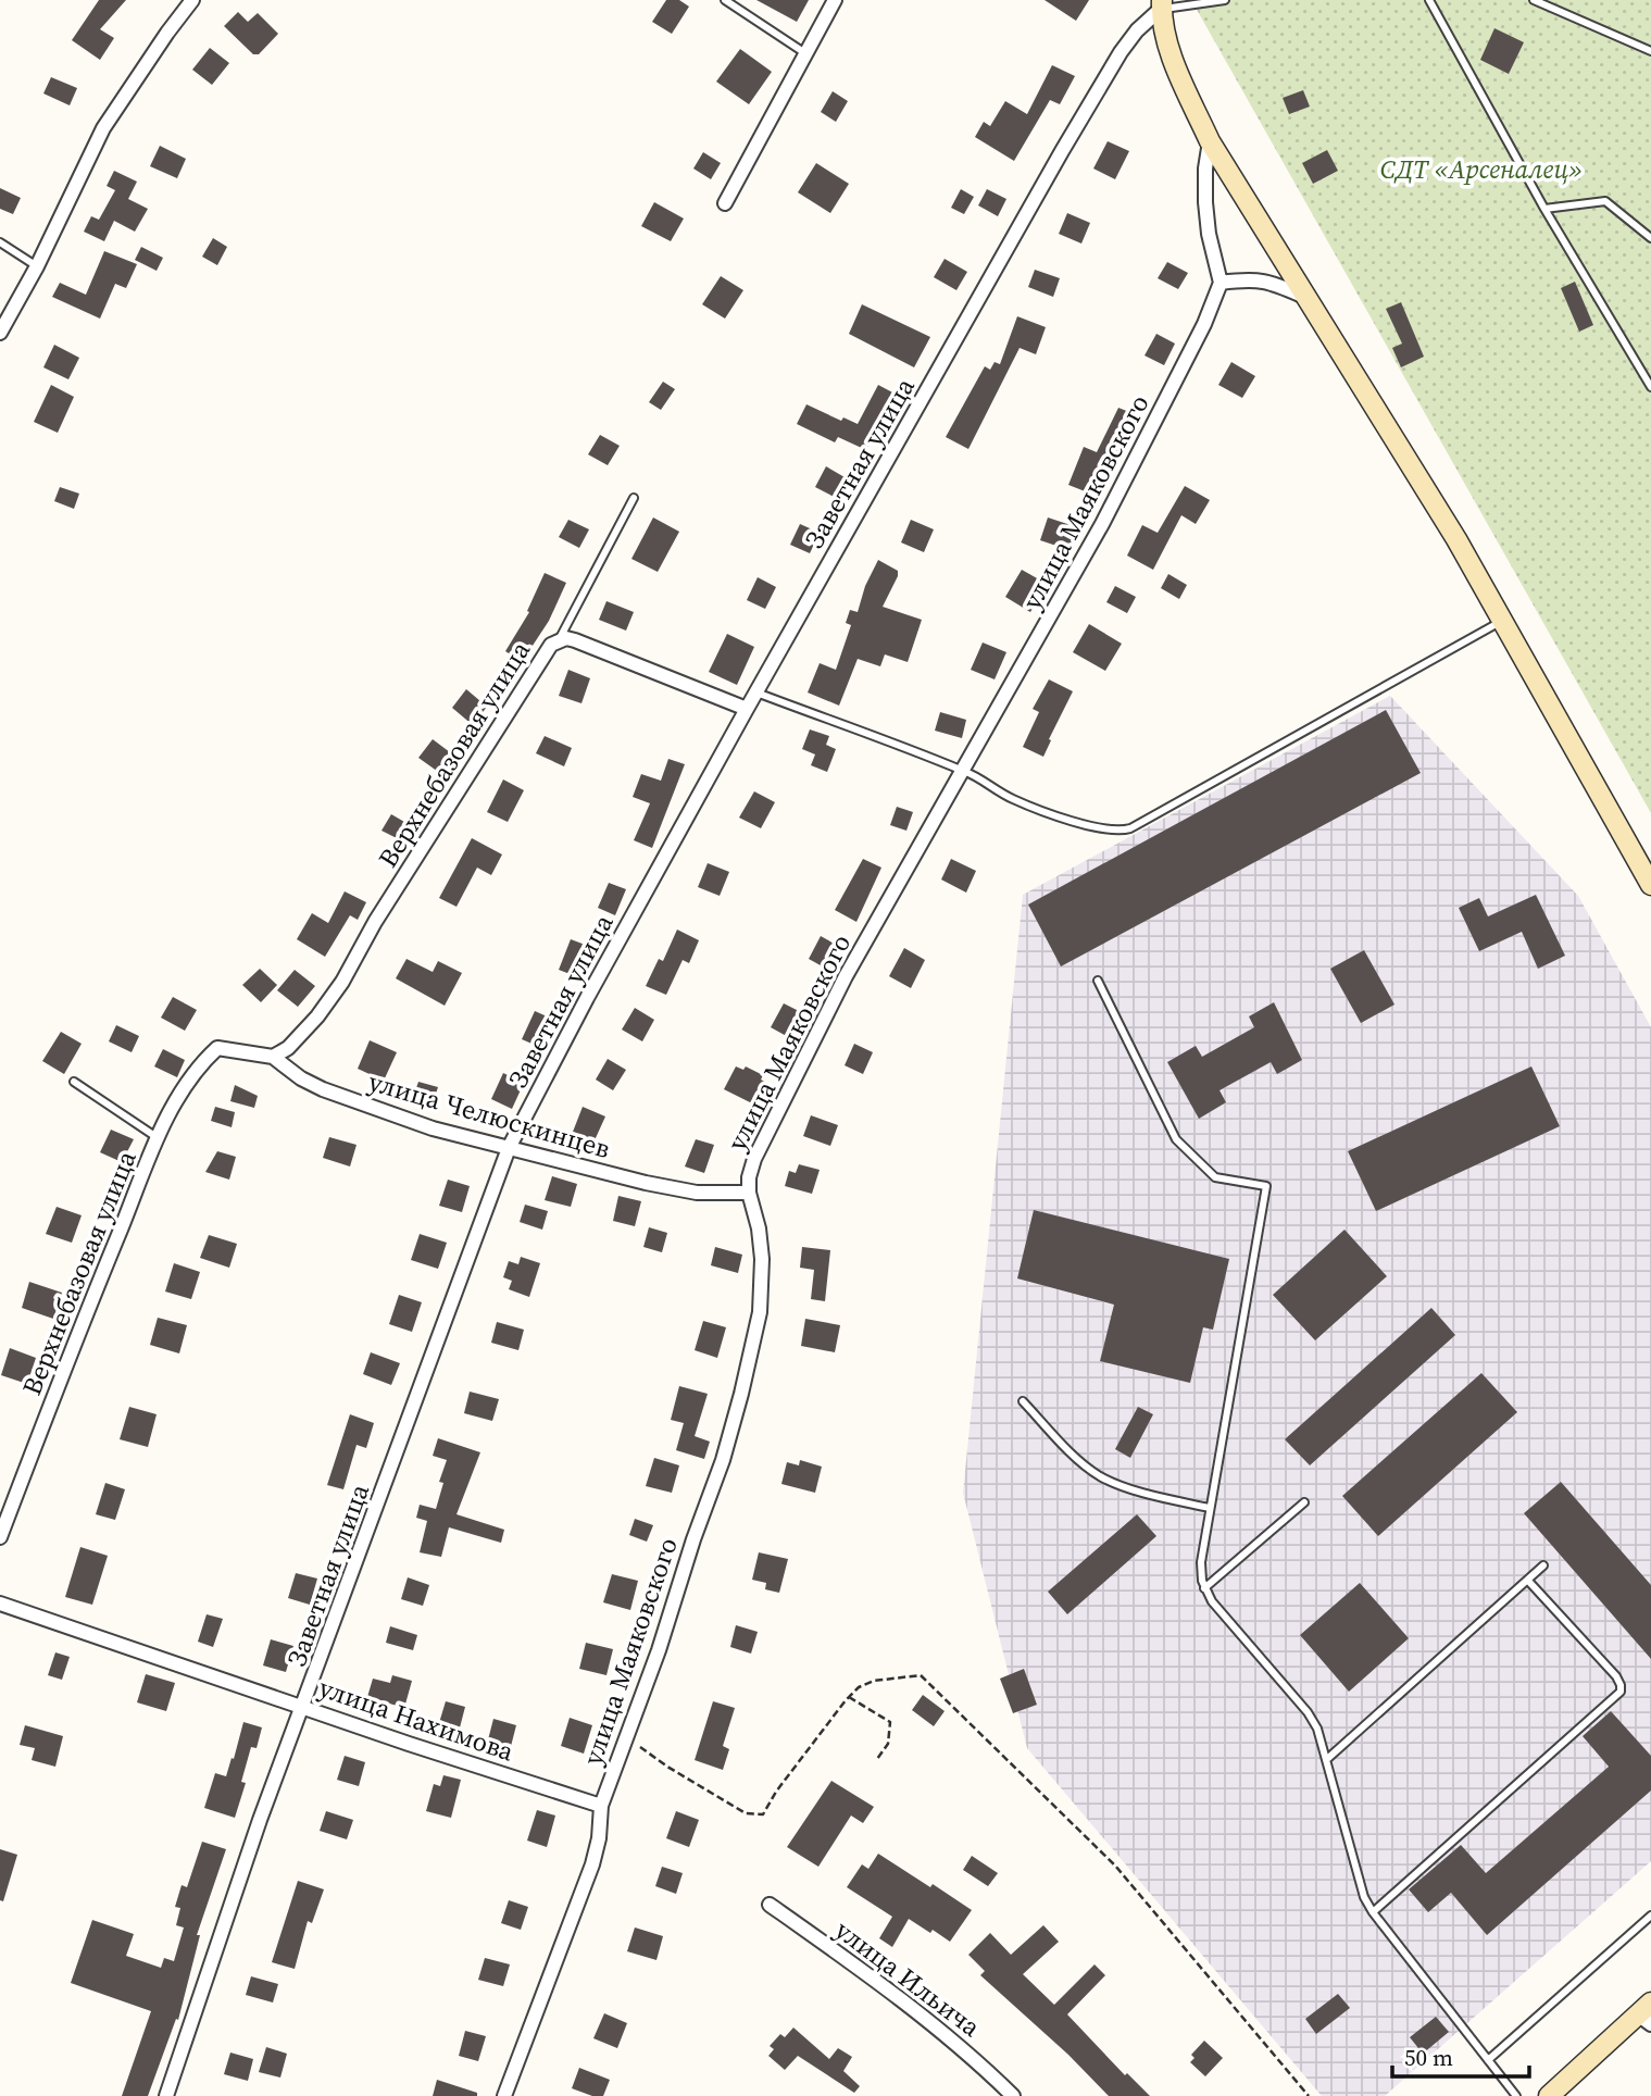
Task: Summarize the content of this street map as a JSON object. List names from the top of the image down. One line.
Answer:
{"streets":{"street":["Заветная улица","улица Маяковского","Верхнебазовая улица","улица Челюскинцев","улица Нахимова","улица Ильича"]},"crossings":[["Заветная улица","Верхнебазовая улица"],["Заветная улица","улица Челюскинцев"],["Заветная улица","улица Нахимова"],["улица Маяковского","улица Челюскинцев"],["улица Маяковского","улица Нахимова"],["Верхнебазовая улица","улица Челюскинцев"]],"parks":["СДТ «Арсеналец»"],"scale_bar":"50 m"}
